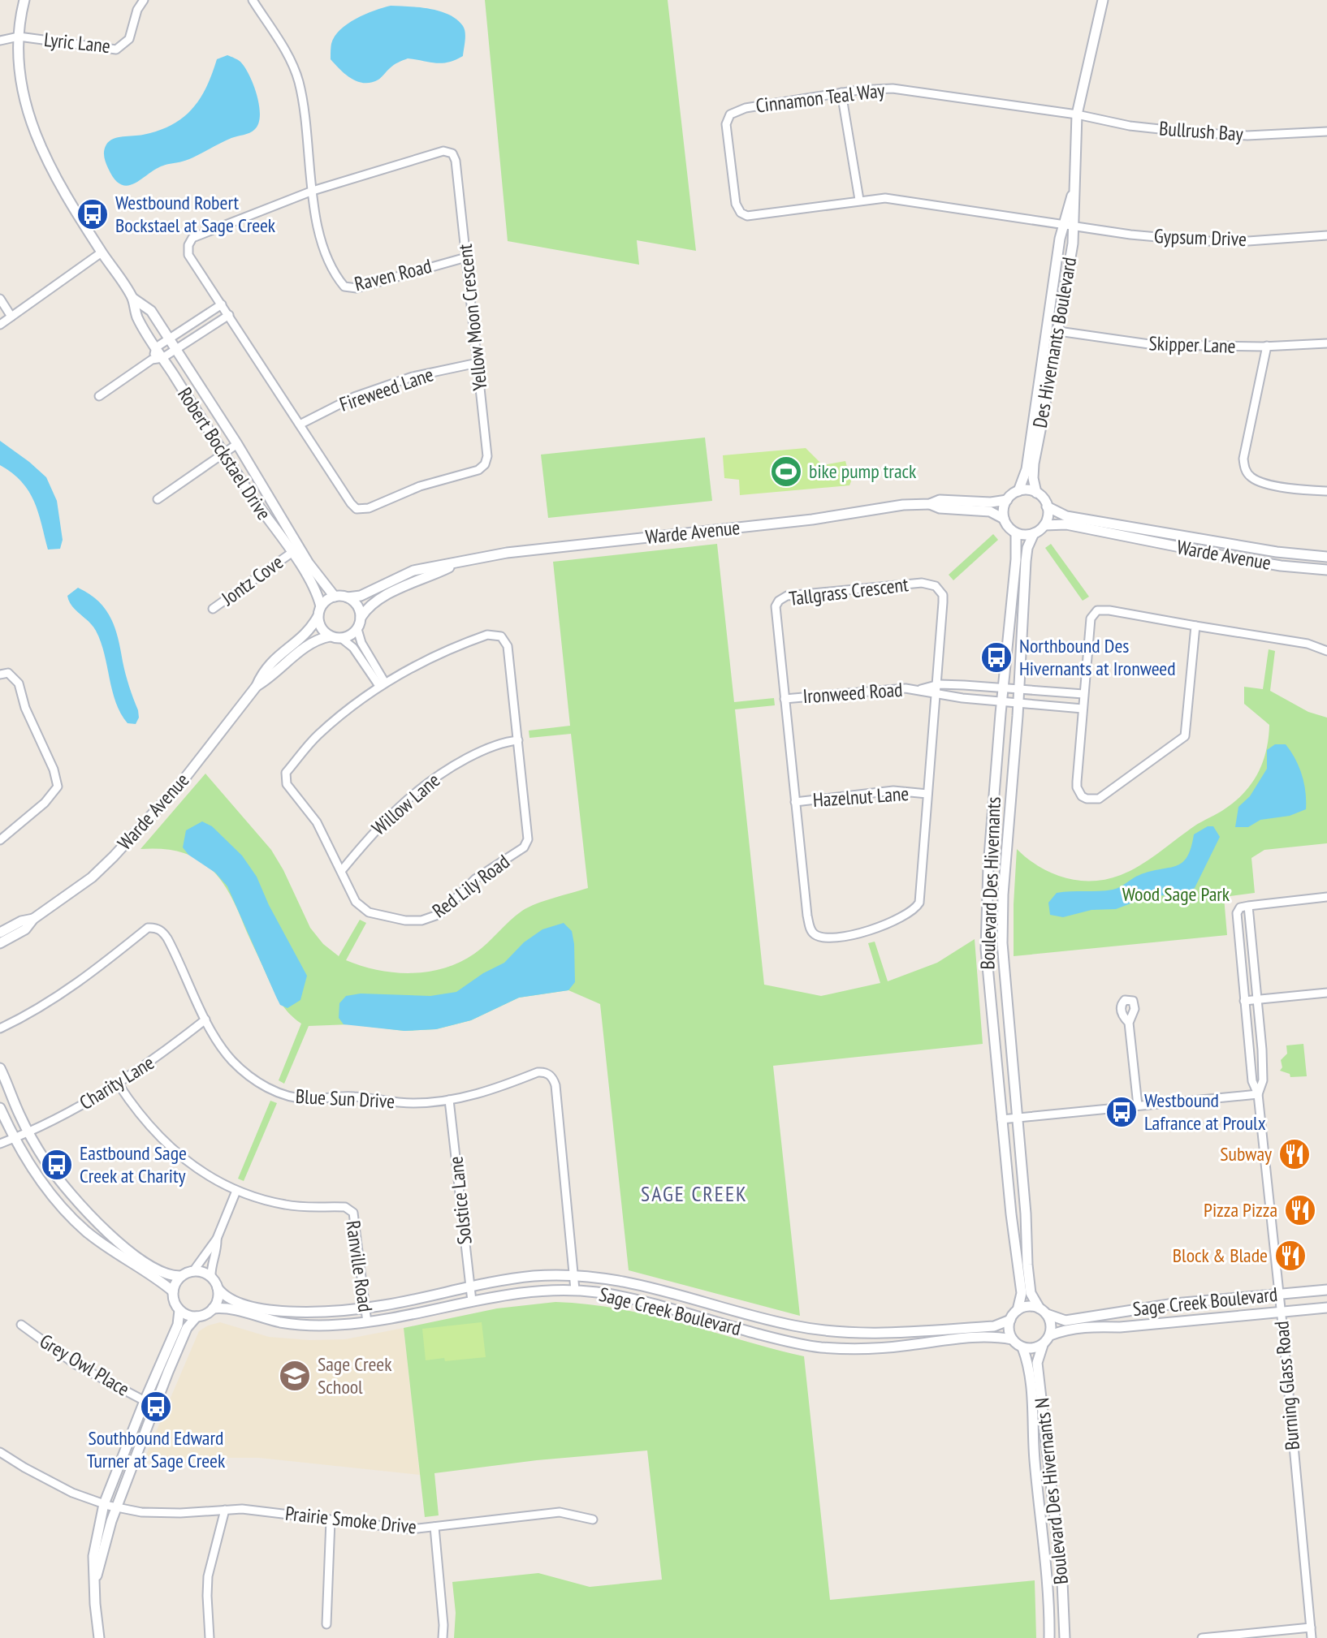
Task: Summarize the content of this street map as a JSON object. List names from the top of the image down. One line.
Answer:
{"streets":{"street":["Lyric Lane","Cinnamon Teal Way","Bullrush Bay","Gypsum Drive","Raven Road","Yellow Moon Crescent","Des Hivernants Boulevard","Skipper Lane","Fireweed Lane","Robert Bockstael Drive","Warde Avenue","Jontz Cove","Tallgrass Crescent","Ironweed Road","Hazelnut Lane","Willow Lane","Boulevard Des Hivernants","Red Lily Road","Charity Lane","Blue Sun Drive","Solstice Lane","Ranville Road","Sage Creek Boulevard","Grey Owl Place","Burning Glass Road","Boulevard Des Hivernants N","Prairie Smoke Drive"]},"crossings":[["Lyric Lane","Robert Bockstael Drive"],["Cinnamon Teal Way","Bullrush Bay"],["Cinnamon Teal Way","Gypsum Drive"],["Cinnamon Teal Way","Des Hivernants Boulevard"],["Bullrush Bay","Des Hivernants Boulevard"],["Gypsum Drive","Des Hivernants Boulevard"],["Raven Road","Yellow Moon Crescent"],["Yellow Moon Crescent","Fireweed Lane"],["Des Hivernants Boulevard","Skipper Lane"],["Des Hivernants Boulevard","Warde Avenue"],["Des Hivernants Boulevard","Boulevard Des Hivernants"],["Robert Bockstael Drive","Warde Avenue"],["Robert Bockstael Drive","Jontz Cove"],["Warde Avenue","Boulevard Des Hivernants"],["Tallgrass Crescent","Ironweed Road"],["Tallgrass Crescent","Hazelnut Lane"],["Ironweed Road","Boulevard Des Hivernants"],["Willow Lane","Red Lily Road"],["Boulevard Des Hivernants","Sage Creek Boulevard"],["Boulevard Des Hivernants","Boulevard Des Hivernants N"],["Charity Lane","Blue Sun Drive"],["Charity Lane","Ranville Road"],["Blue Sun Drive","Solstice Lane"],["Blue Sun Drive","Sage Creek Boulevard"],["Solstice Lane","Sage Creek Boulevard"],["Ranville Road","Sage Creek Boulevard"],["Sage Creek Boulevard","Burning Glass Road"],["Sage Creek Boulevard","Boulevard Des Hivernants N"]],"districts":["SAGE CREEK"],"parks":["Wood Sage Park"],"places":{"bus stop":["Westbound Robert Bockstael at Sage Creek","Northbound Des Hivernants at Ironweed","Westbound Lafrance at Proulx","Eastbound Sage Creek at Charity","Southbound Edward Turner at Sage Creek"],"sports":["bike pump track"],"restaurant":["Subway","Pizza Pizza","Block & Blade"],"school or university":["Sage Creek School"]}}
